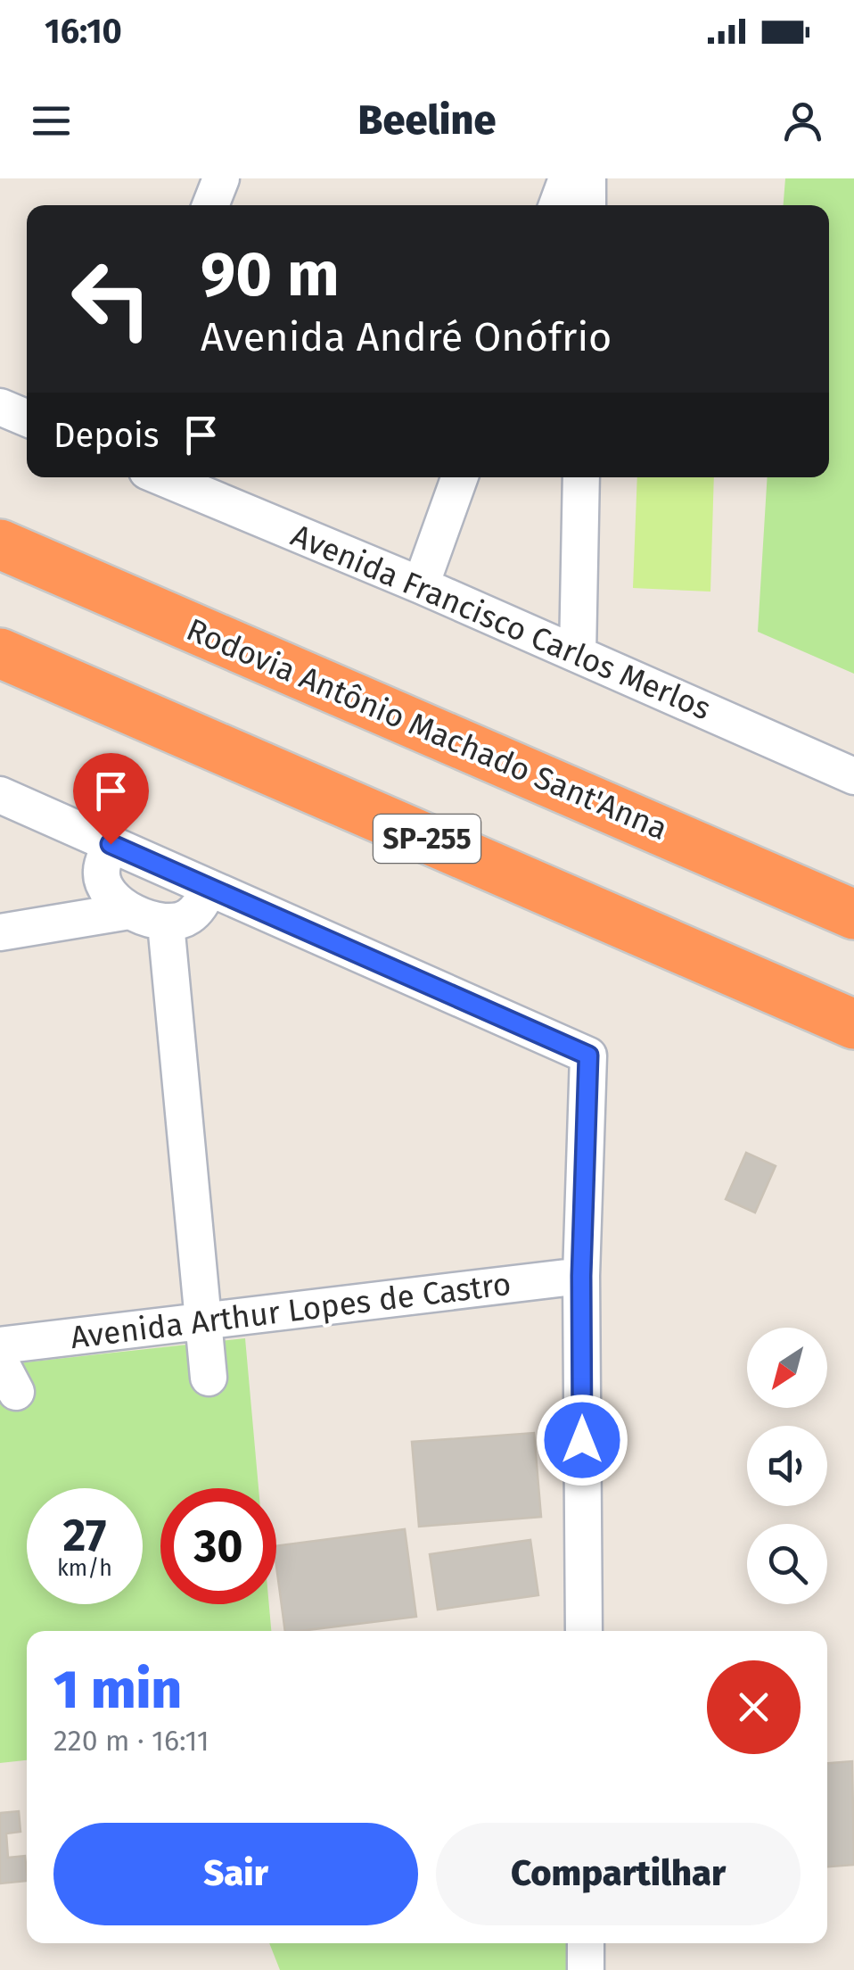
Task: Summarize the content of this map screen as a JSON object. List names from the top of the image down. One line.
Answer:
{"streets":{"highway":["Rodovia Antônio Machado Sant'Anna","SP-255"],"street":["Avenida Francisco Carlos Merlos","Avenida Arthur Lopes de Castro"]},"north":"bottom left","page":{"status":"16:10","header":"Beeline","turn":["90 m","Avenida André Onófrio"],"then":"Depois","speed":"27 km/h","limit":"30","heading":["1 min","220 m · 16:11"],"buttons":["Sair","Compartilhar"]}}
